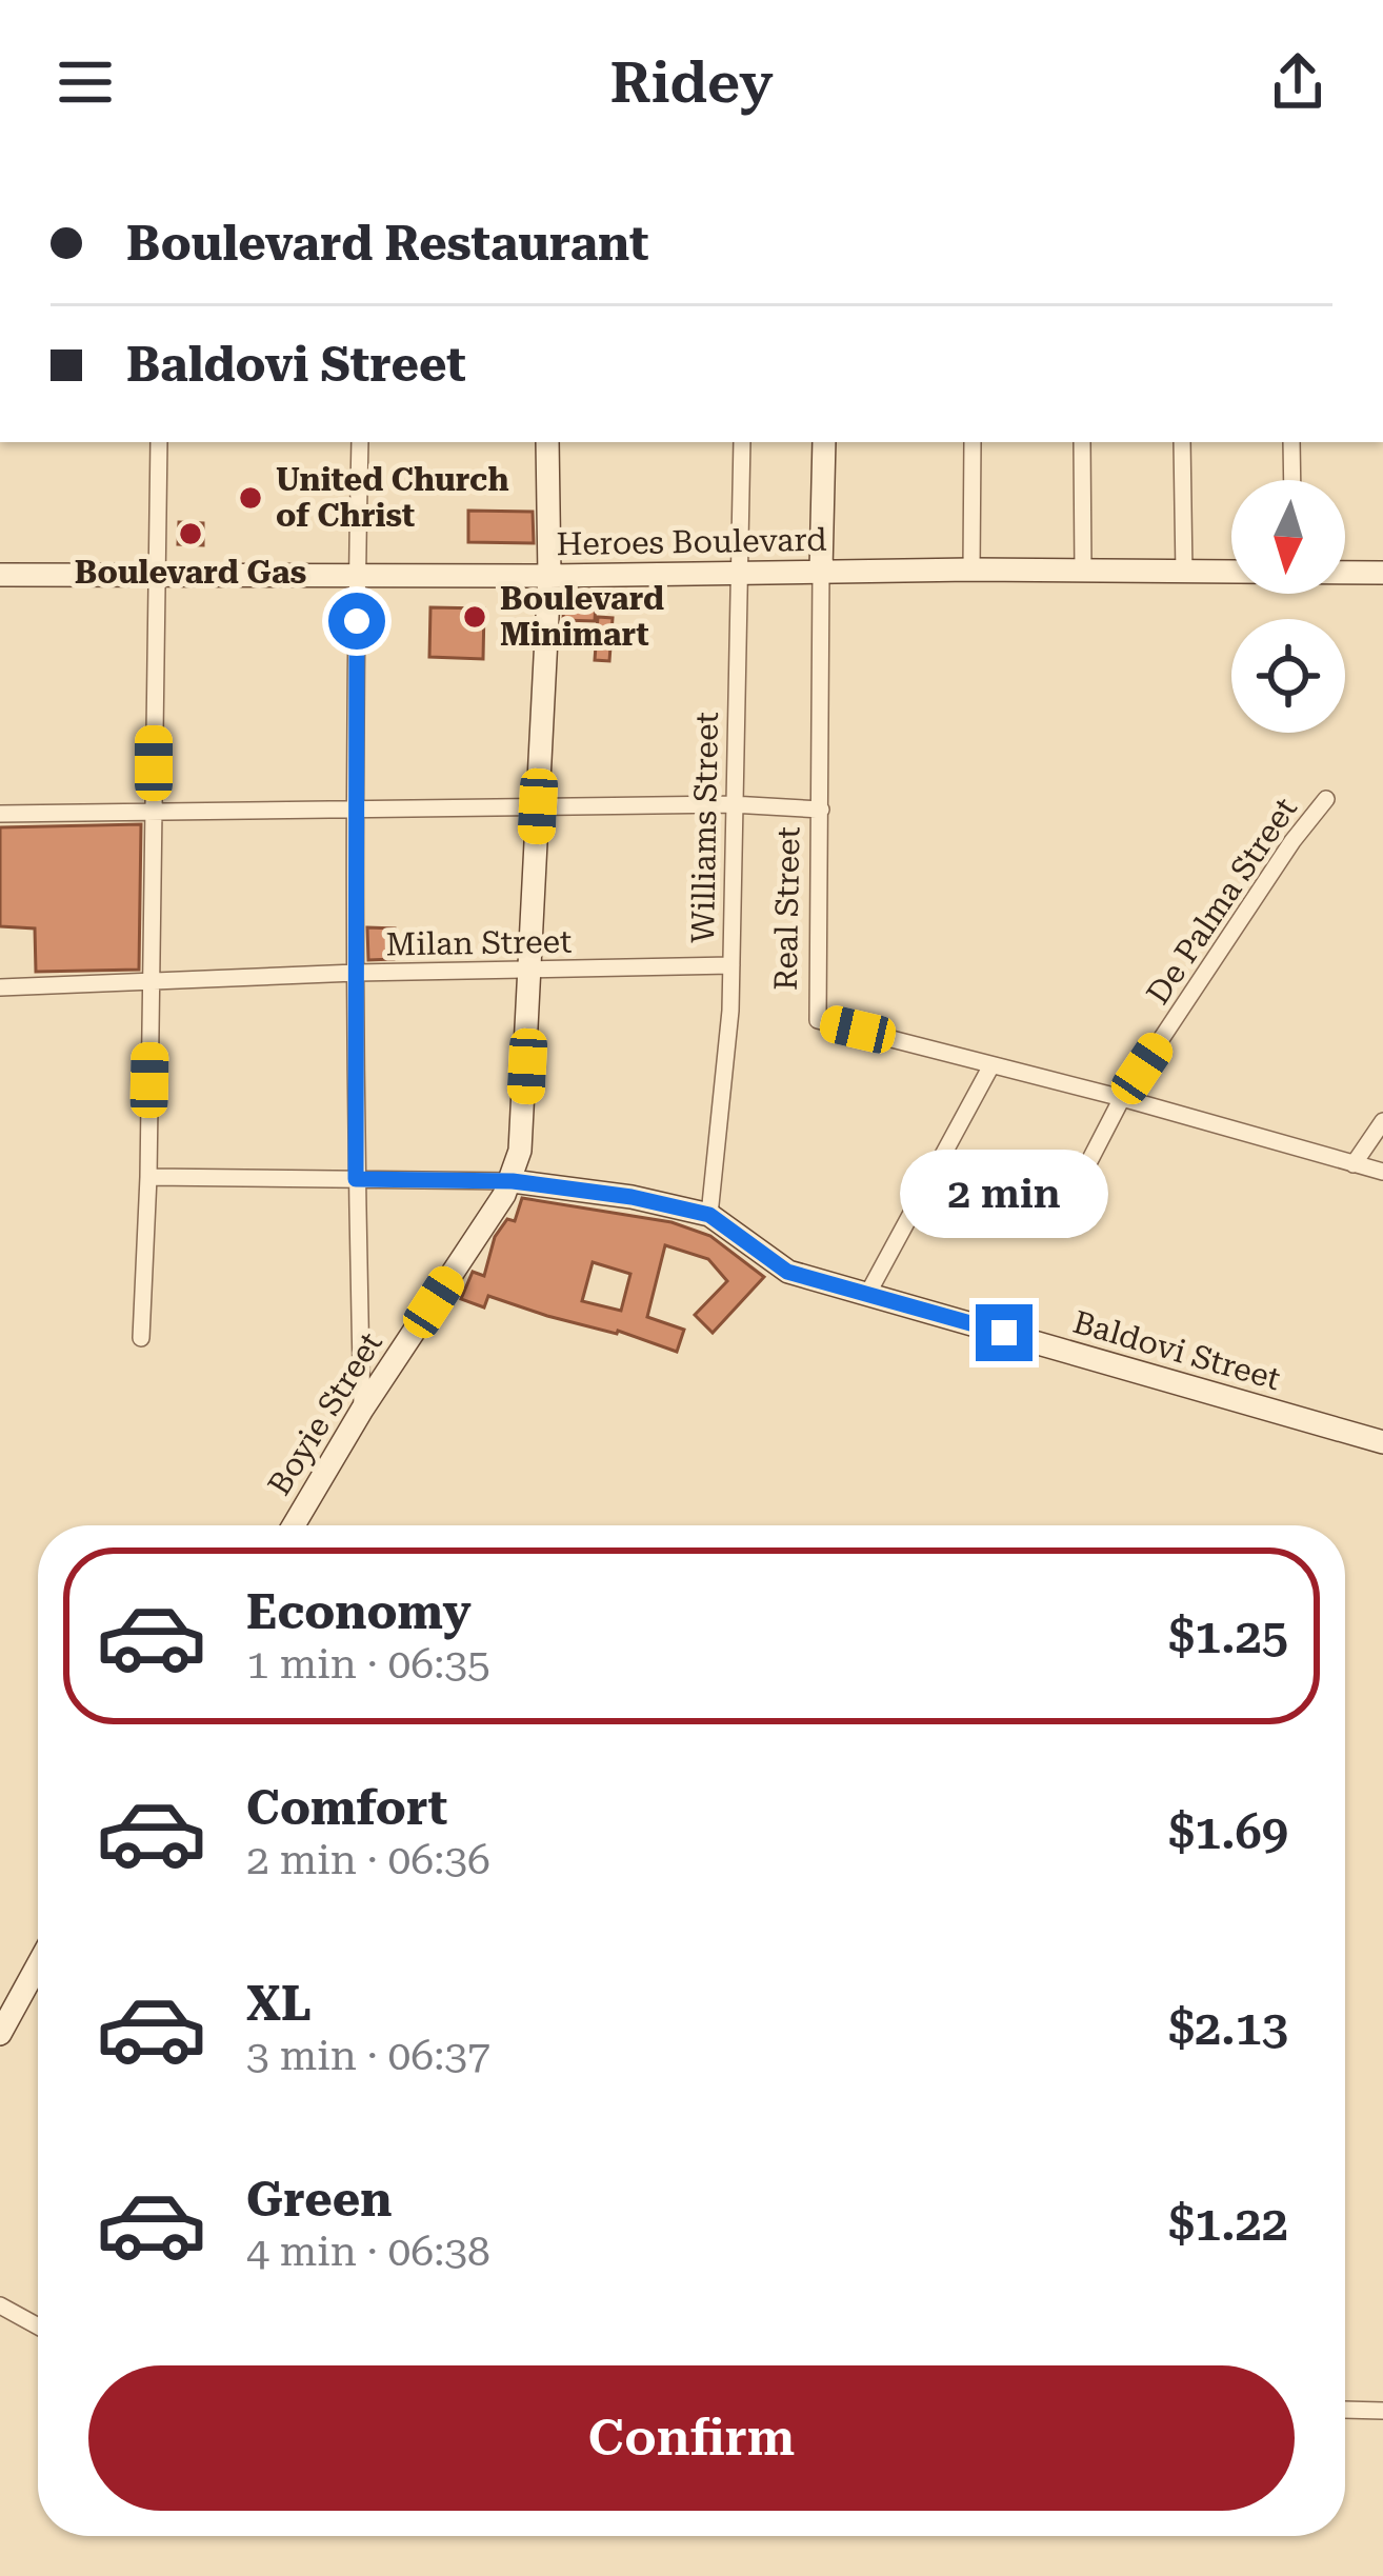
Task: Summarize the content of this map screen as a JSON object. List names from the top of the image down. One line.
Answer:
{"streets":{"street":["Heroes Boulevard","Williams Street","De Palma Street","Real Street","Milan Street","Baldovi Street","Boyie Street"]},"crossings":[["Heroes Boulevard","Williams Street"],["Heroes Boulevard","Real Street"],["Heroes Boulevard","Boyie Street"],["Williams Street","Milan Street"],["Williams Street","Baldovi Street"],["De Palma Street","Real Street"],["Milan Street","Boyie Street"],["Baldovi Street","Boyie Street"]],"places":["United Church of Christ","Boulevard Gas","Boulevard Minimart"],"north":"bottom","page":{"header":"Ridey","banner":["Boulevard Restaurant","Baldovi Street"],"bubble":"2 min","list":[{"name":"Economy","note":"1 min · 06:35","value":"$1.25"},{"name":"Comfort","note":"2 min · 06:36","value":"$1.69"},{"name":"XL","note":"3 min · 06:37","value":"$2.13"},{"name":"Green","note":"4 min · 06:38","value":"$1.22"}],"buttons":"Confirm"}}
